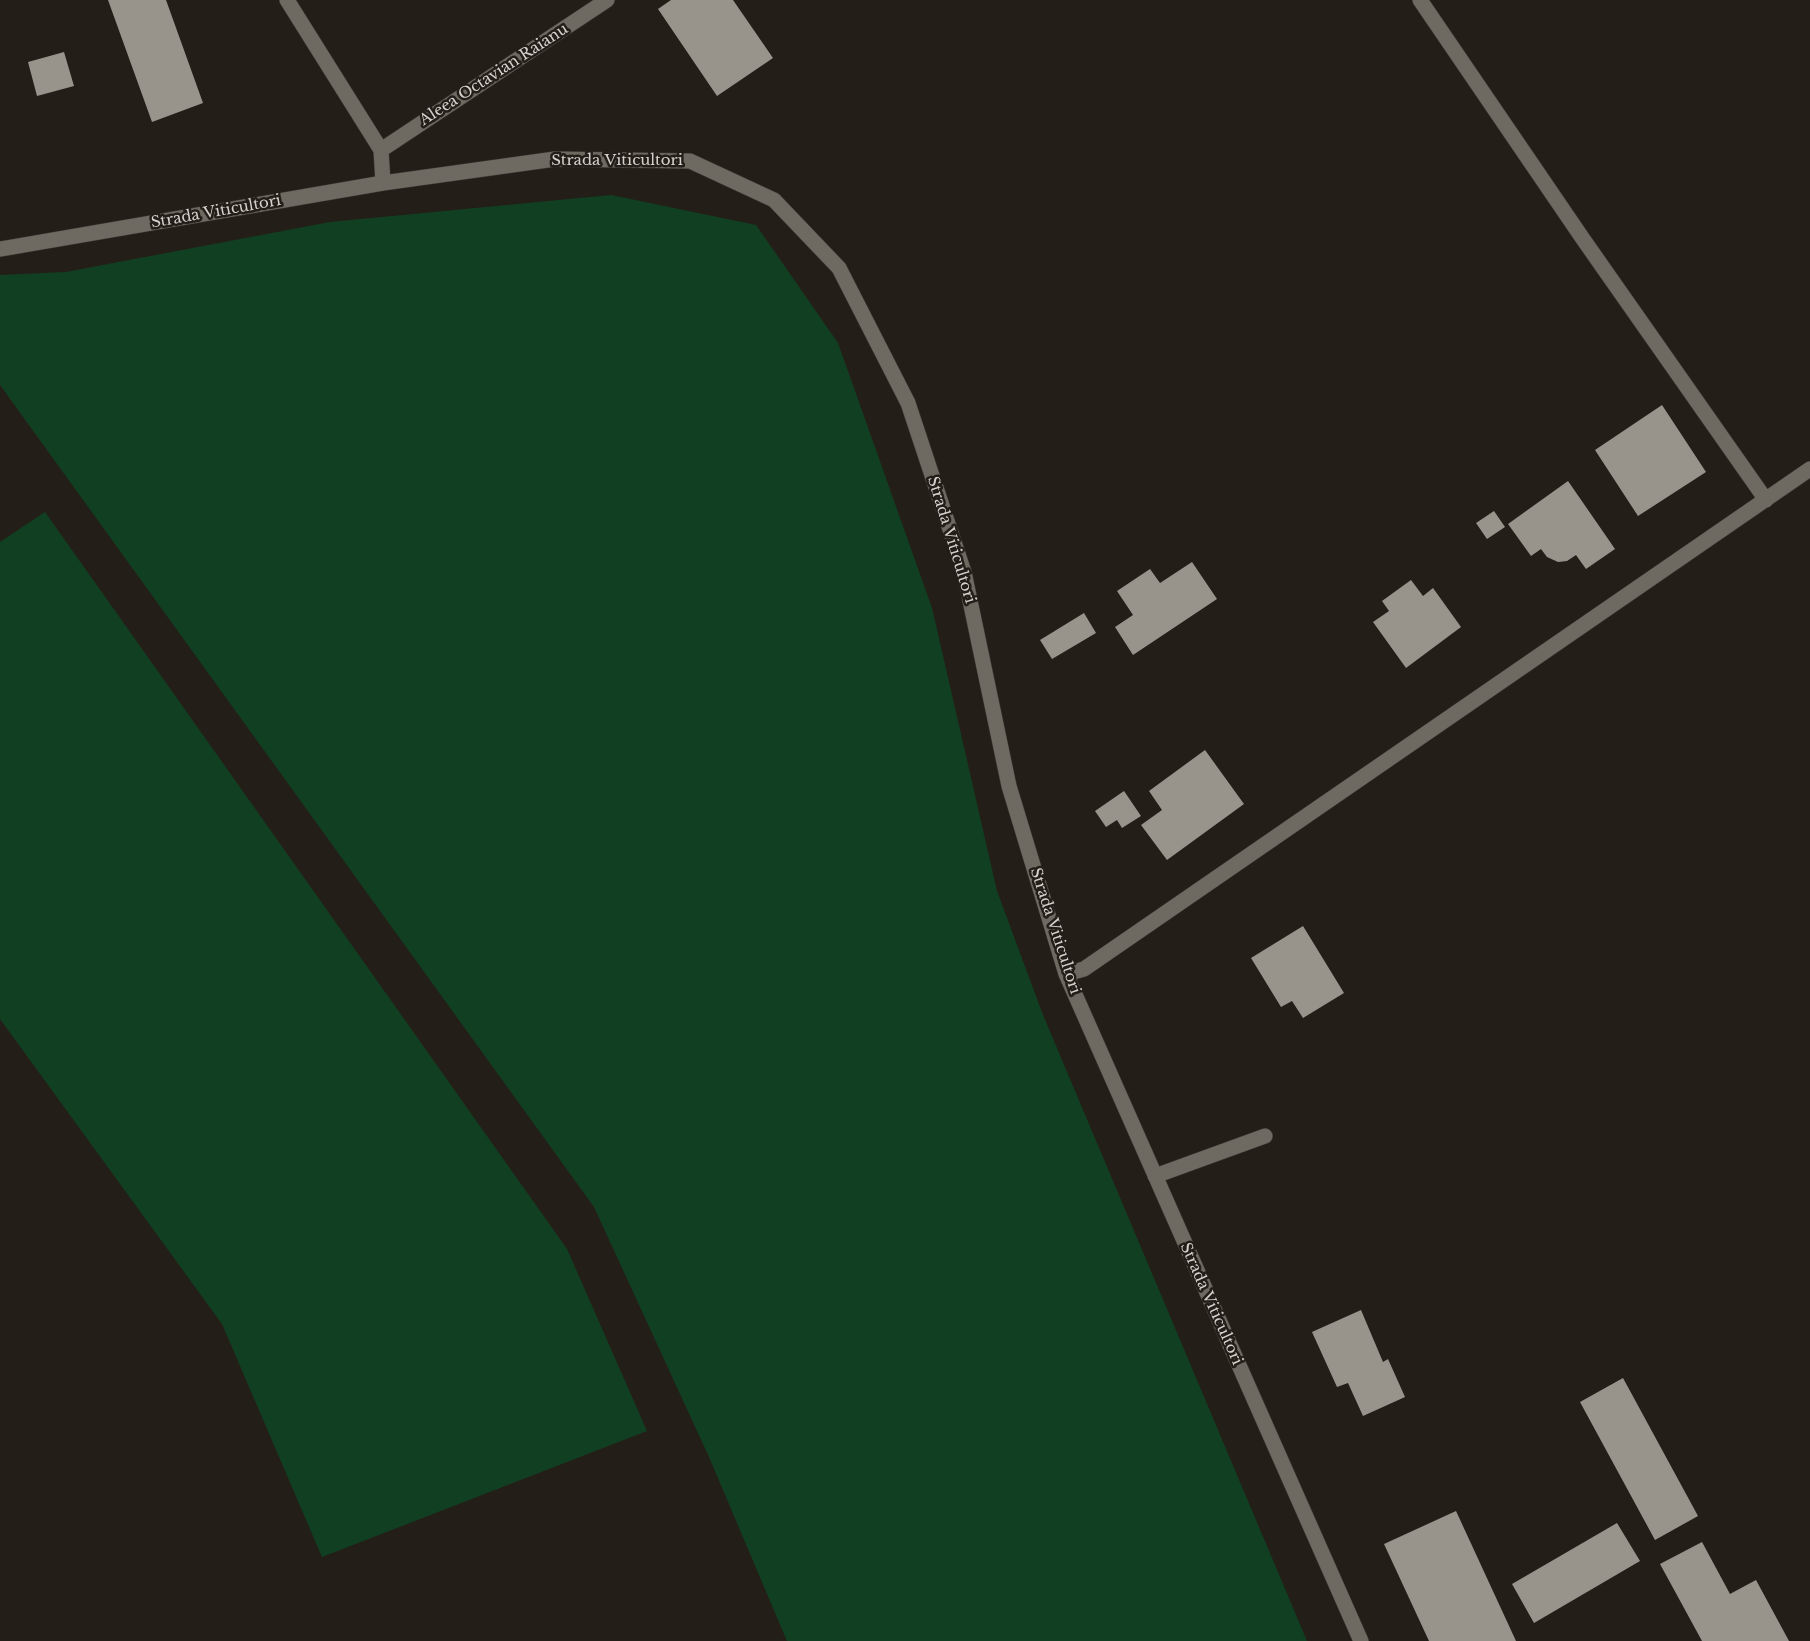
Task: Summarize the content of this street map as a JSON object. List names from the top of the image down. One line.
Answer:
{"streets":{"street":["Aleea Octavian Raianu","Strada Viticultori"]}}
